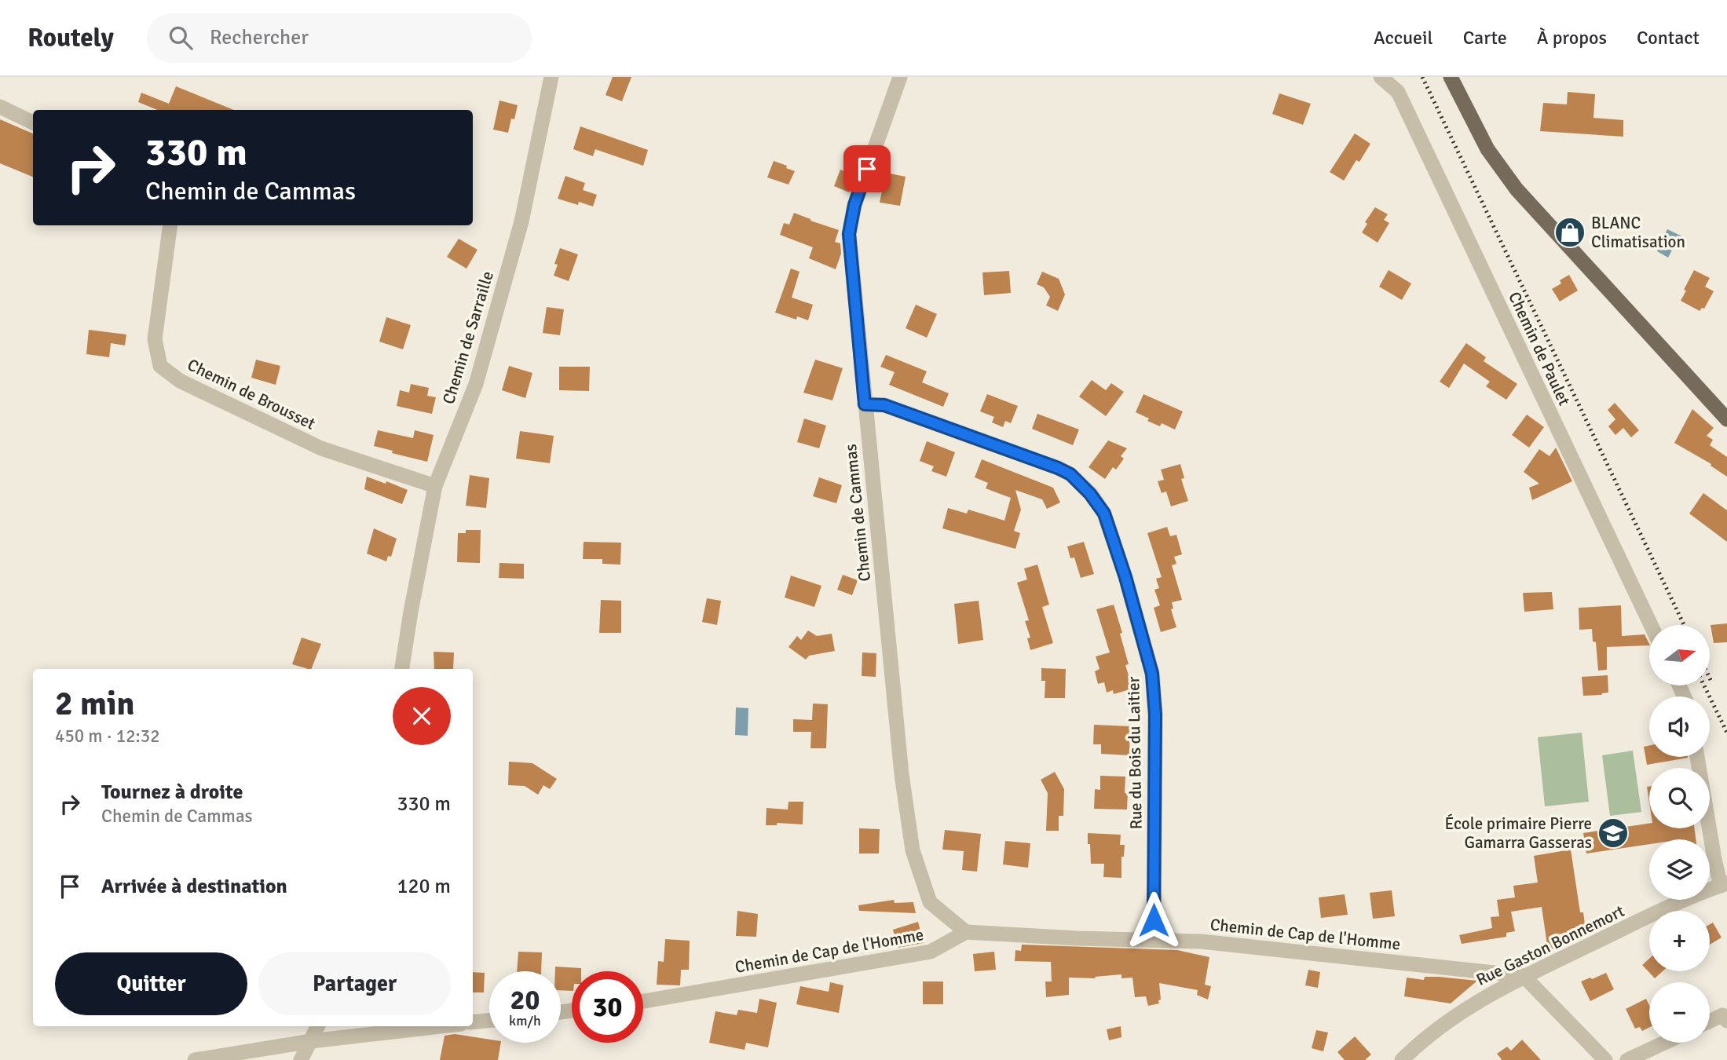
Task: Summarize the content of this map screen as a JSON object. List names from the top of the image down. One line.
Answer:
{"streets":{"street":["Chemin de Sarraille","Chemin de Paulet","Chemin de Brousset","Chemin de Cammas","Rue du Bois du Laitier","Chemin de Cap de l'Homme","Rue Gaston Bonnemort"]},"crossings":[["Chemin de Sarraille","Chemin de Brousset"],["Chemin de Cammas","Rue du Bois du Laitier"],["Chemin de Cammas","Chemin de Cap de l'Homme"],["Rue du Bois du Laitier","Chemin de Cap de l'Homme"],["Chemin de Cap de l'Homme","Rue Gaston Bonnemort"]],"places":{"shop":["BLANC Climatisation"],"school or university":["École primaire Pierre Gamarra Gasseras"]},"north":"right","page":{"header":"Routely","search":"Rechercher","nav":["Accueil","Carte","À propos","Contact"],"turn":["330 m","Chemin de Cammas"],"map_buttons":["+","−"],"heading":["2 min","450 m · 12:32"],"list":[{"name":"Tournez à droite","note":"Chemin de Cammas","value":"330 m"},{"name":"Arrivée à destination","value":"120 m"}],"buttons":["Quitter","Partager"],"speed":"20 km/h","limit":"30"}}
